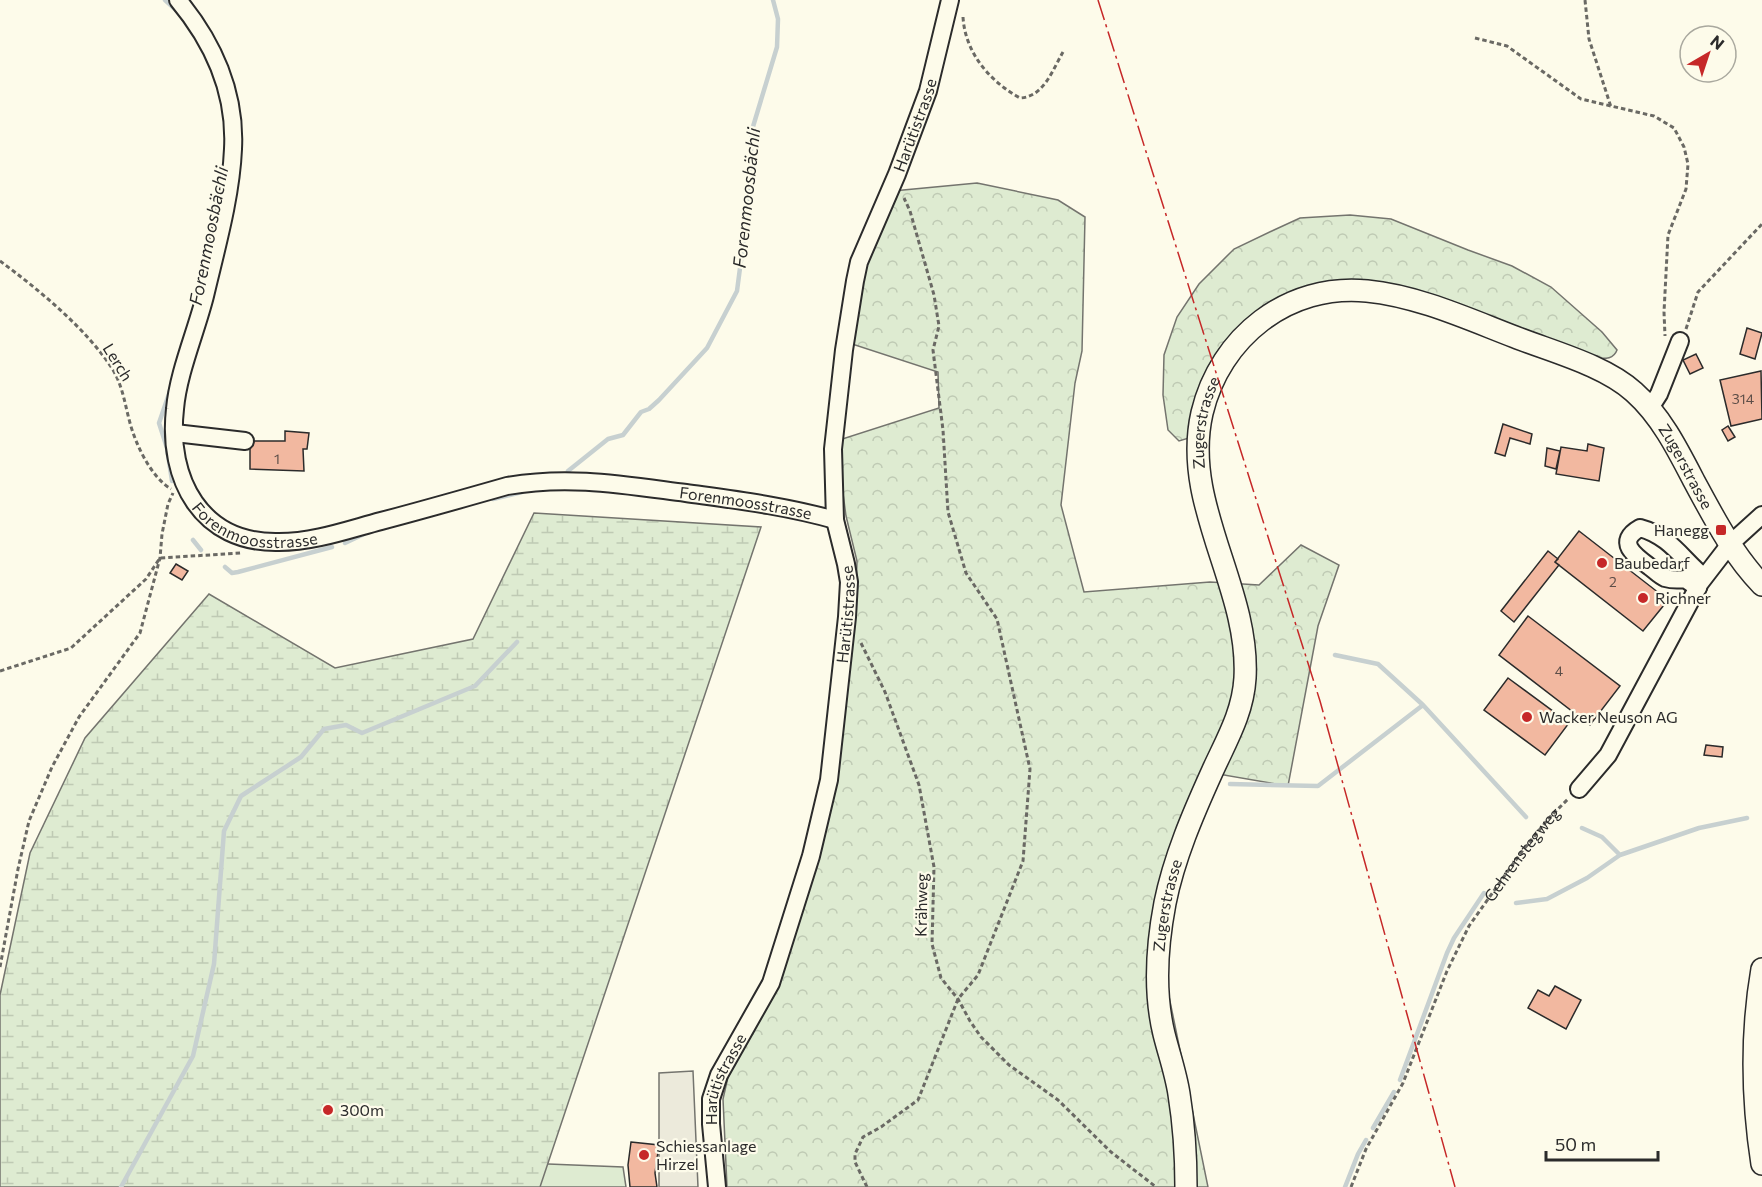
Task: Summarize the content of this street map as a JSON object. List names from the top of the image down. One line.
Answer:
{"streets":{"main road":["Zugerstrasse"],"street":["Harütistrasse","Forenmoosstrasse"],"path":["Lerch","Gehrenstegweg","Krähweg"]},"crossings":[["Harütistrasse","Forenmoosstrasse"],["Harütistrasse","Krähweg"]],"water":["Forenmoosbächli"],"places":{"transit":["Hanegg"],"other":["Baubedarf","Richner","Wacker Neuson AG","300m","Schiessanlage Hirzel"]},"house_numbers":["314","1","2","4"],"scale_bar":"50 m","north":"top right"}
